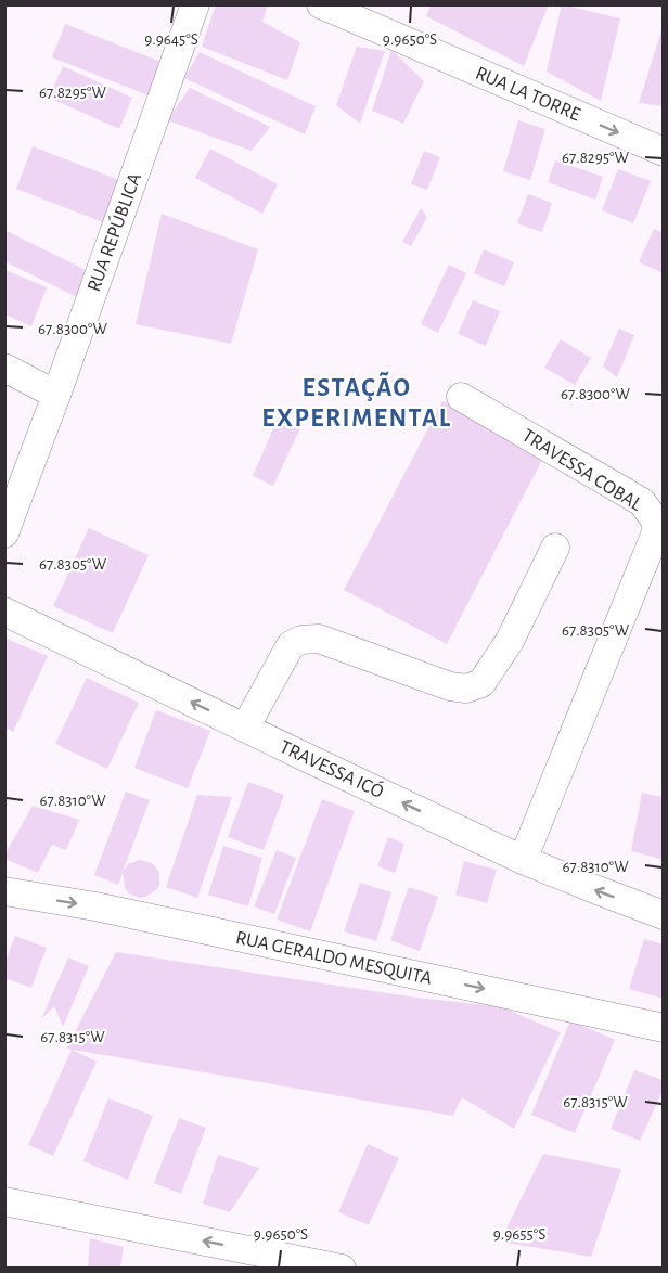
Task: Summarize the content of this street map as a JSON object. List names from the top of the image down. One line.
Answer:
{"streets":{"street":["RUA LA TORRE","RUA REPÚBLICA","TRAVESSA COBAL","TRAVESSA ICÓ","RUA GERALDO MESQUITA"]},"crossings":[["TRAVESSA COBAL","TRAVESSA ICÓ"]],"one_way":["RUA LA TORRE","TRAVESSA ICÓ","RUA GERALDO MESQUITA"],"districts":["ESTAÇÃO EXPERIMENTAL"],"coordinates":["9.9645°S","9.9650°S","67.8295°W","67.8300°W","67.8305°W","67.8310°W","67.8315°W","9.9655°S"]}
